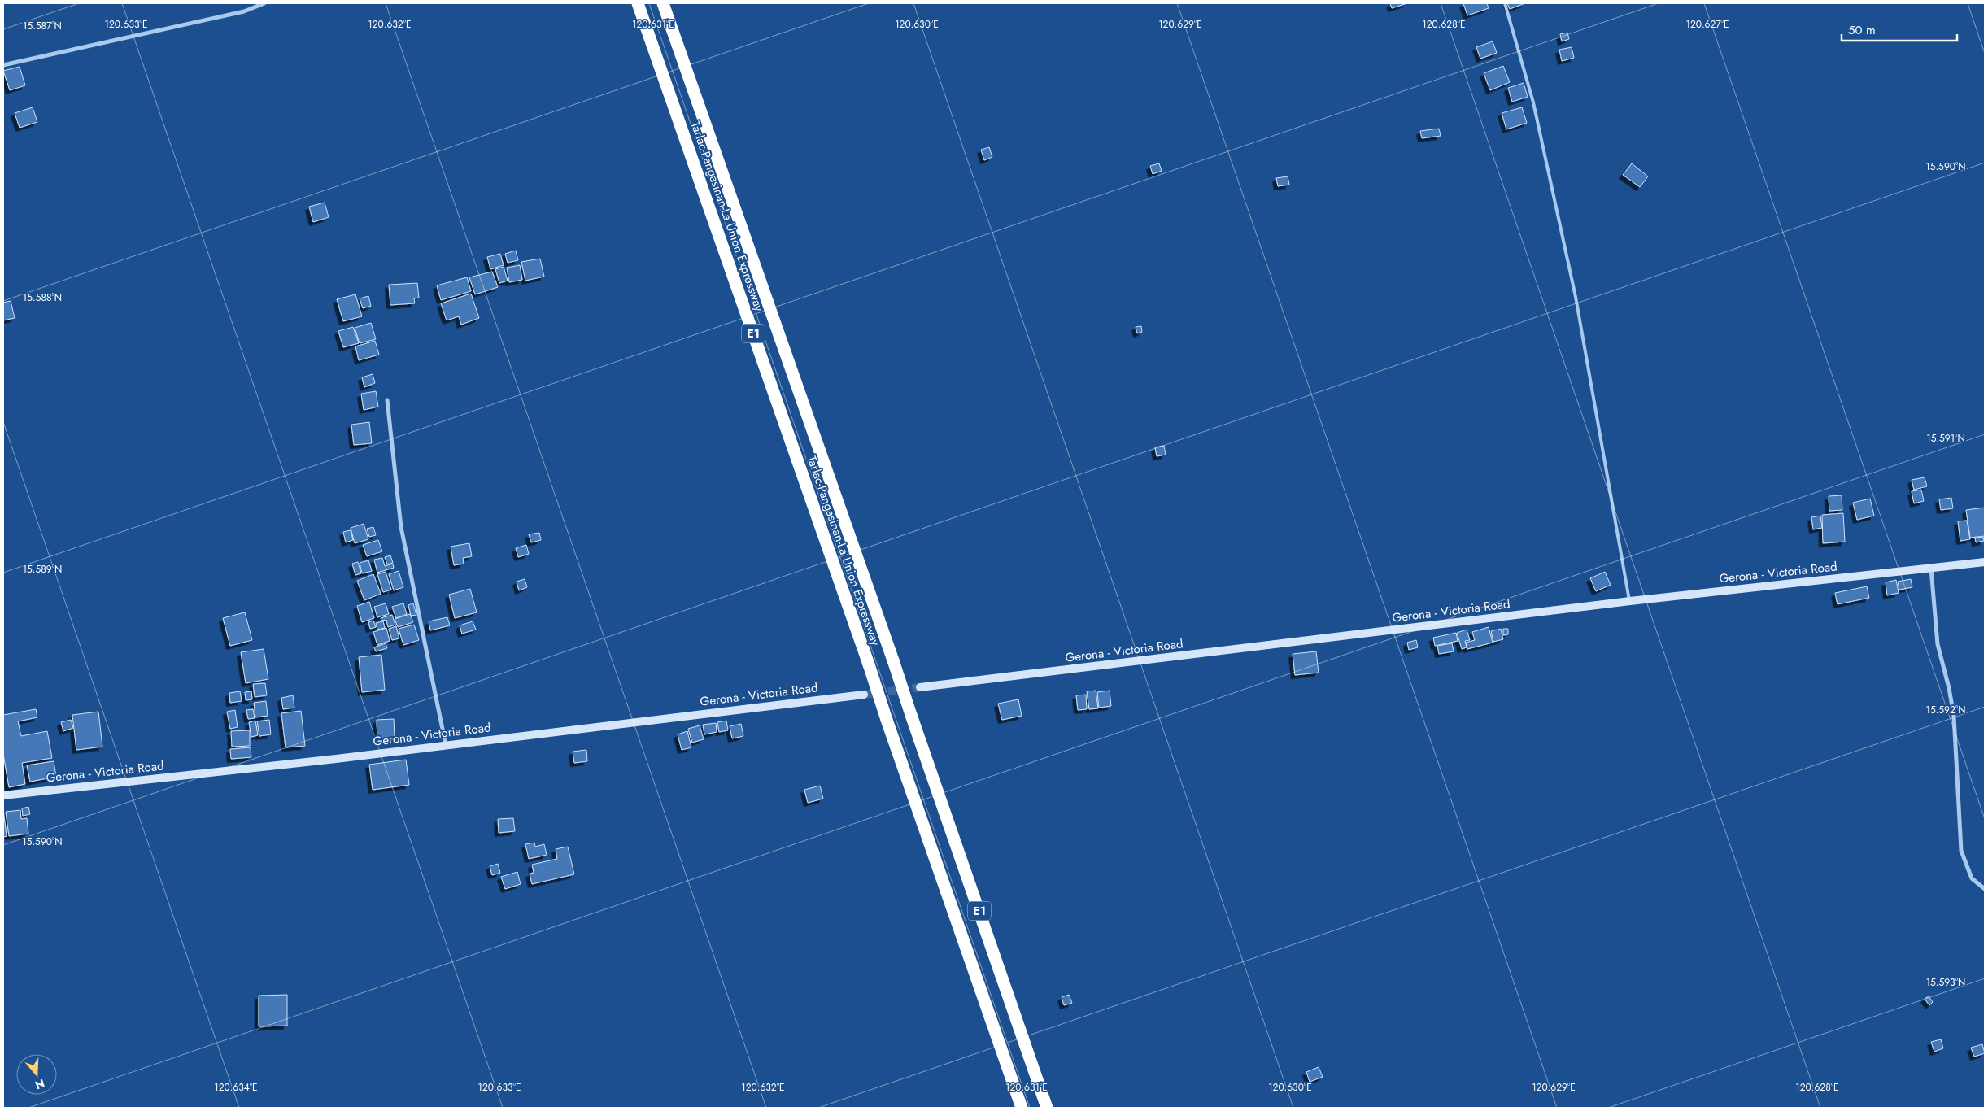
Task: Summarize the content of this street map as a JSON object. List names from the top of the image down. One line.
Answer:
{"streets":{"highway":["Tarlac-Pangasinan-La Union Expressway","E1"],"main road":["Gerona - Victoria Road"]},"scale_bar":"50 m","north":"bottom","coordinates":["120.633°E","120.632°E","120.631°E","120.630°E","120.629°E","120.628°E","120.627°E","15.587°N","15.590°N","15.588°N","15.591°N","15.589°N","15.592°N","15.593°N","120.634°E"]}
